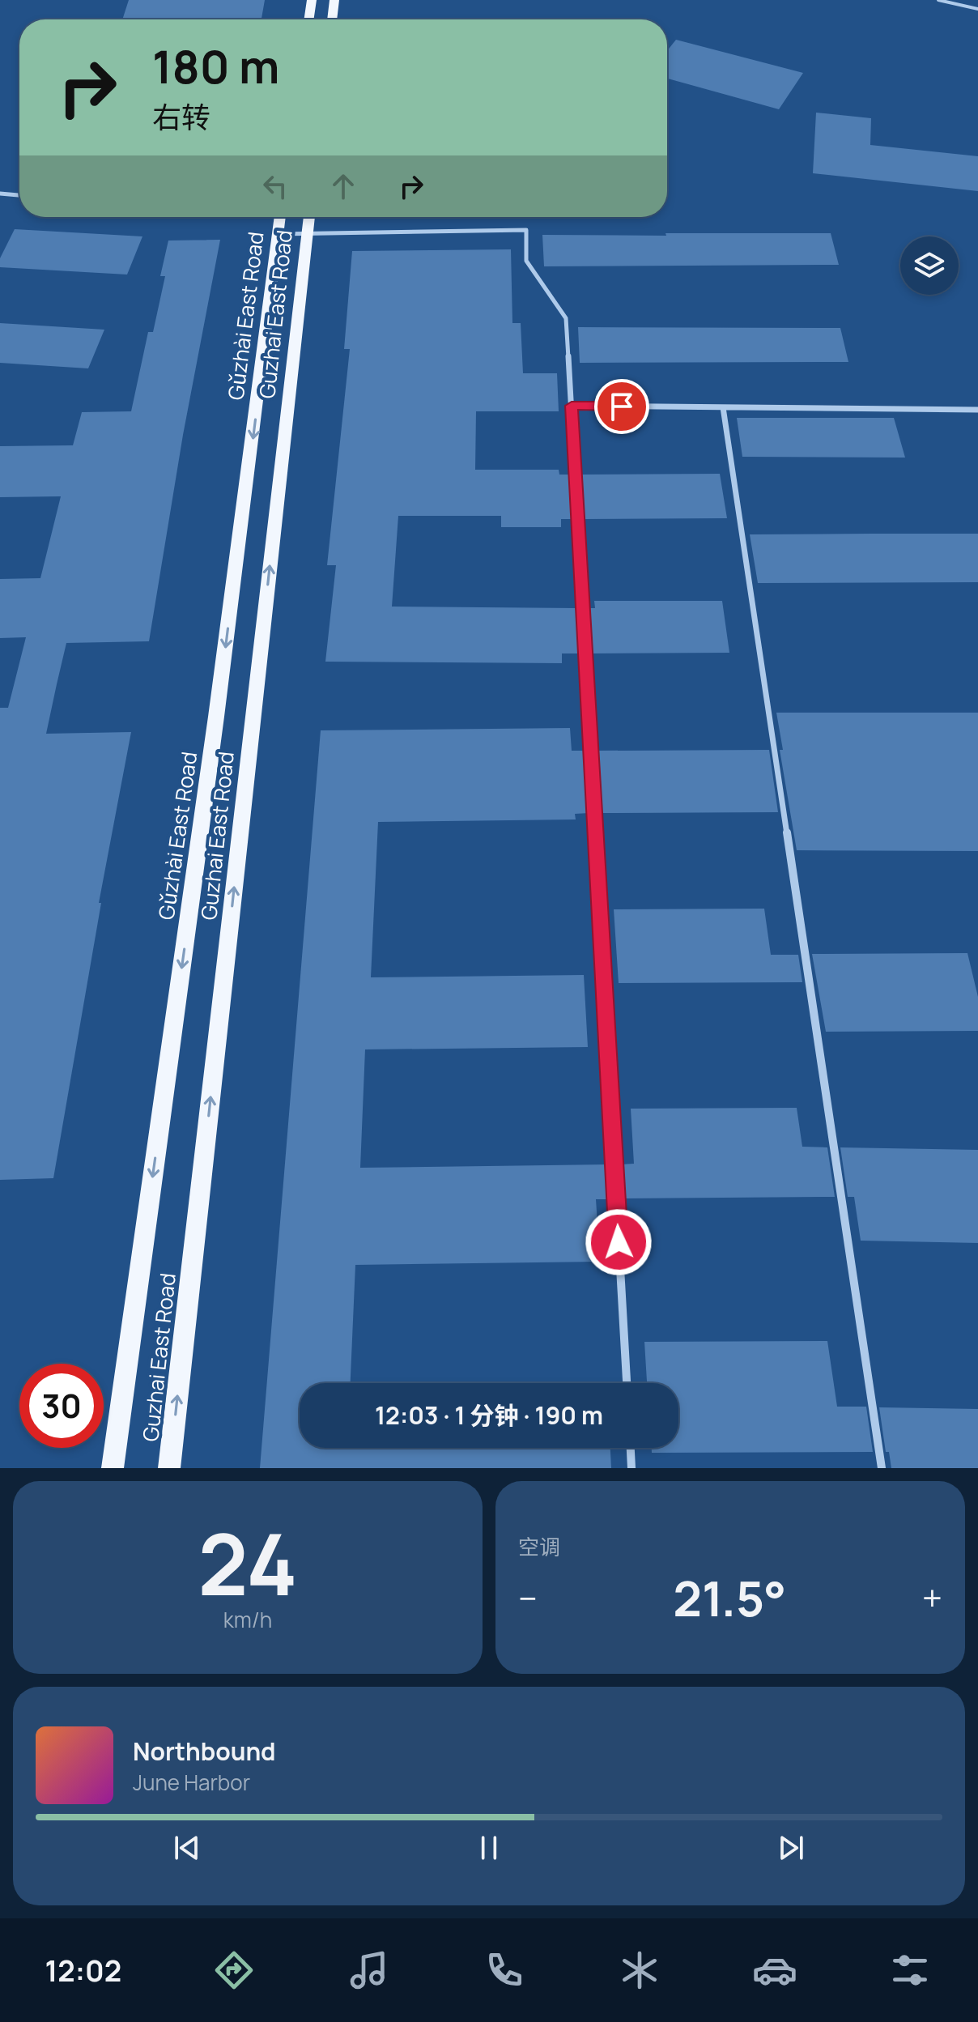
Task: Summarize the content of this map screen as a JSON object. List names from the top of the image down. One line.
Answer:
{"streets":{"main road":["Guzhai East Road","Gǔzhài East Road"]},"one_way":["Guzhai East Road","Gǔzhài East Road"],"page":{"turn":["180 m","右转"],"limit":"30","trip":"12:03 · 1 分钟 · 190 m","tile":[["24","km/h"],"空调"],"heat":["−","21.5°","+"],"song":["Northbound","June Harbor"],"tabs":"12:02"}}
